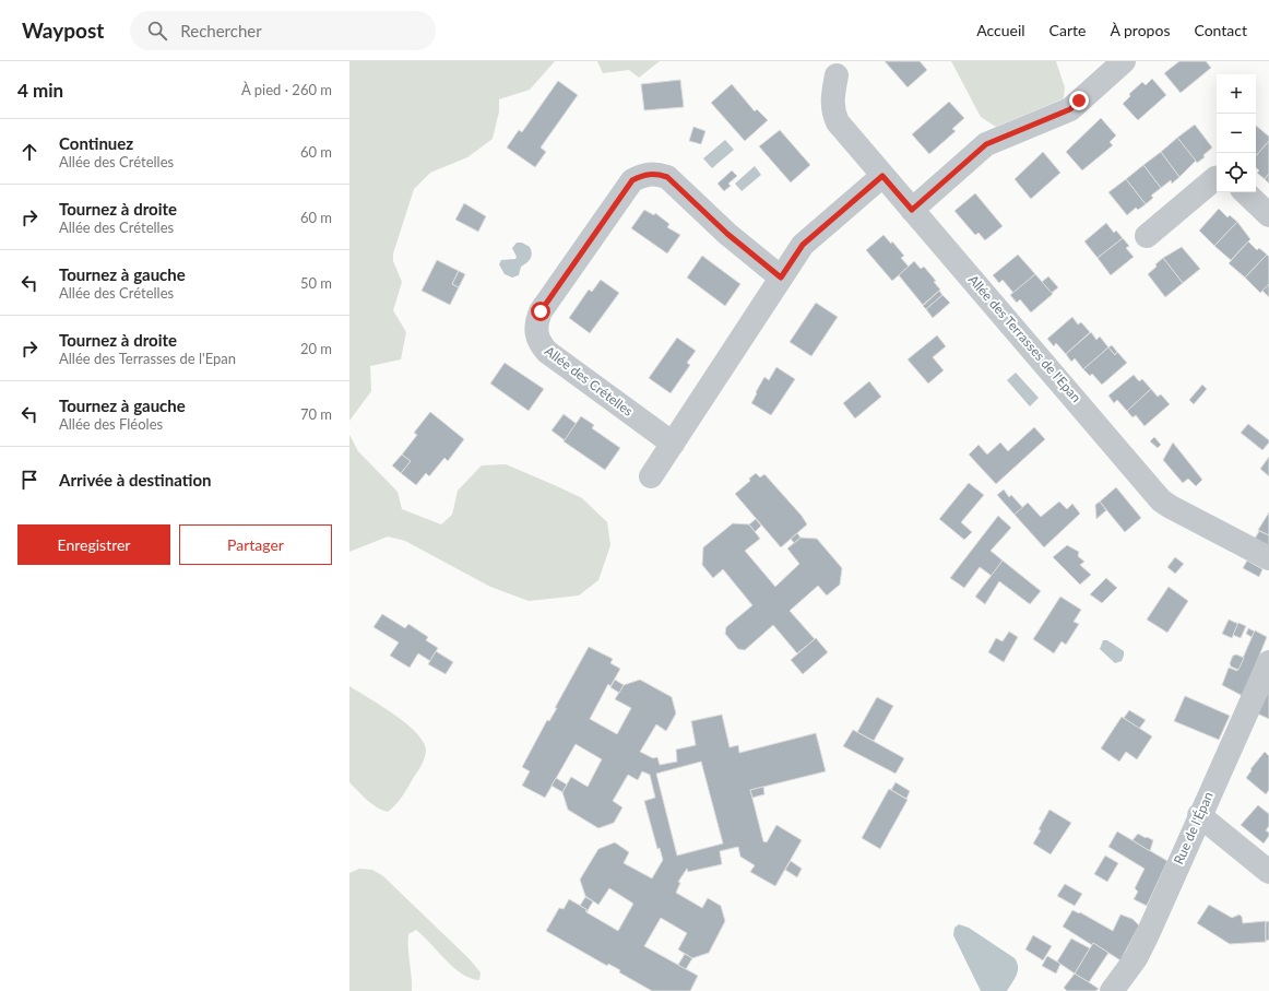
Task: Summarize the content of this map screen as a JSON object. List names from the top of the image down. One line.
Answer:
{"streets":{"street":["Allée des Terrasses de l'Epan","Allée des Crételles","Rue de l'Épan"]},"page":{"header":"Waypost","search":"Rechercher","nav":["Accueil","Carte","À propos","Contact"],"heading":["4 min","À pied · 260 m"],"map_buttons":["+","−"],"list":[["Continuez","Allée des Crételles","60 m"],["Tournez à droite","Allée des Crételles","60 m"],["Tournez à gauche","Allée des Crételles","50 m"],["Tournez à droite","Allée des Terrasses de l'Epan","20 m"],["Tournez à gauche","Allée des Fléoles","70 m"],"Arrivée à destination"],"buttons":["Enregistrer","Partager"]}}
